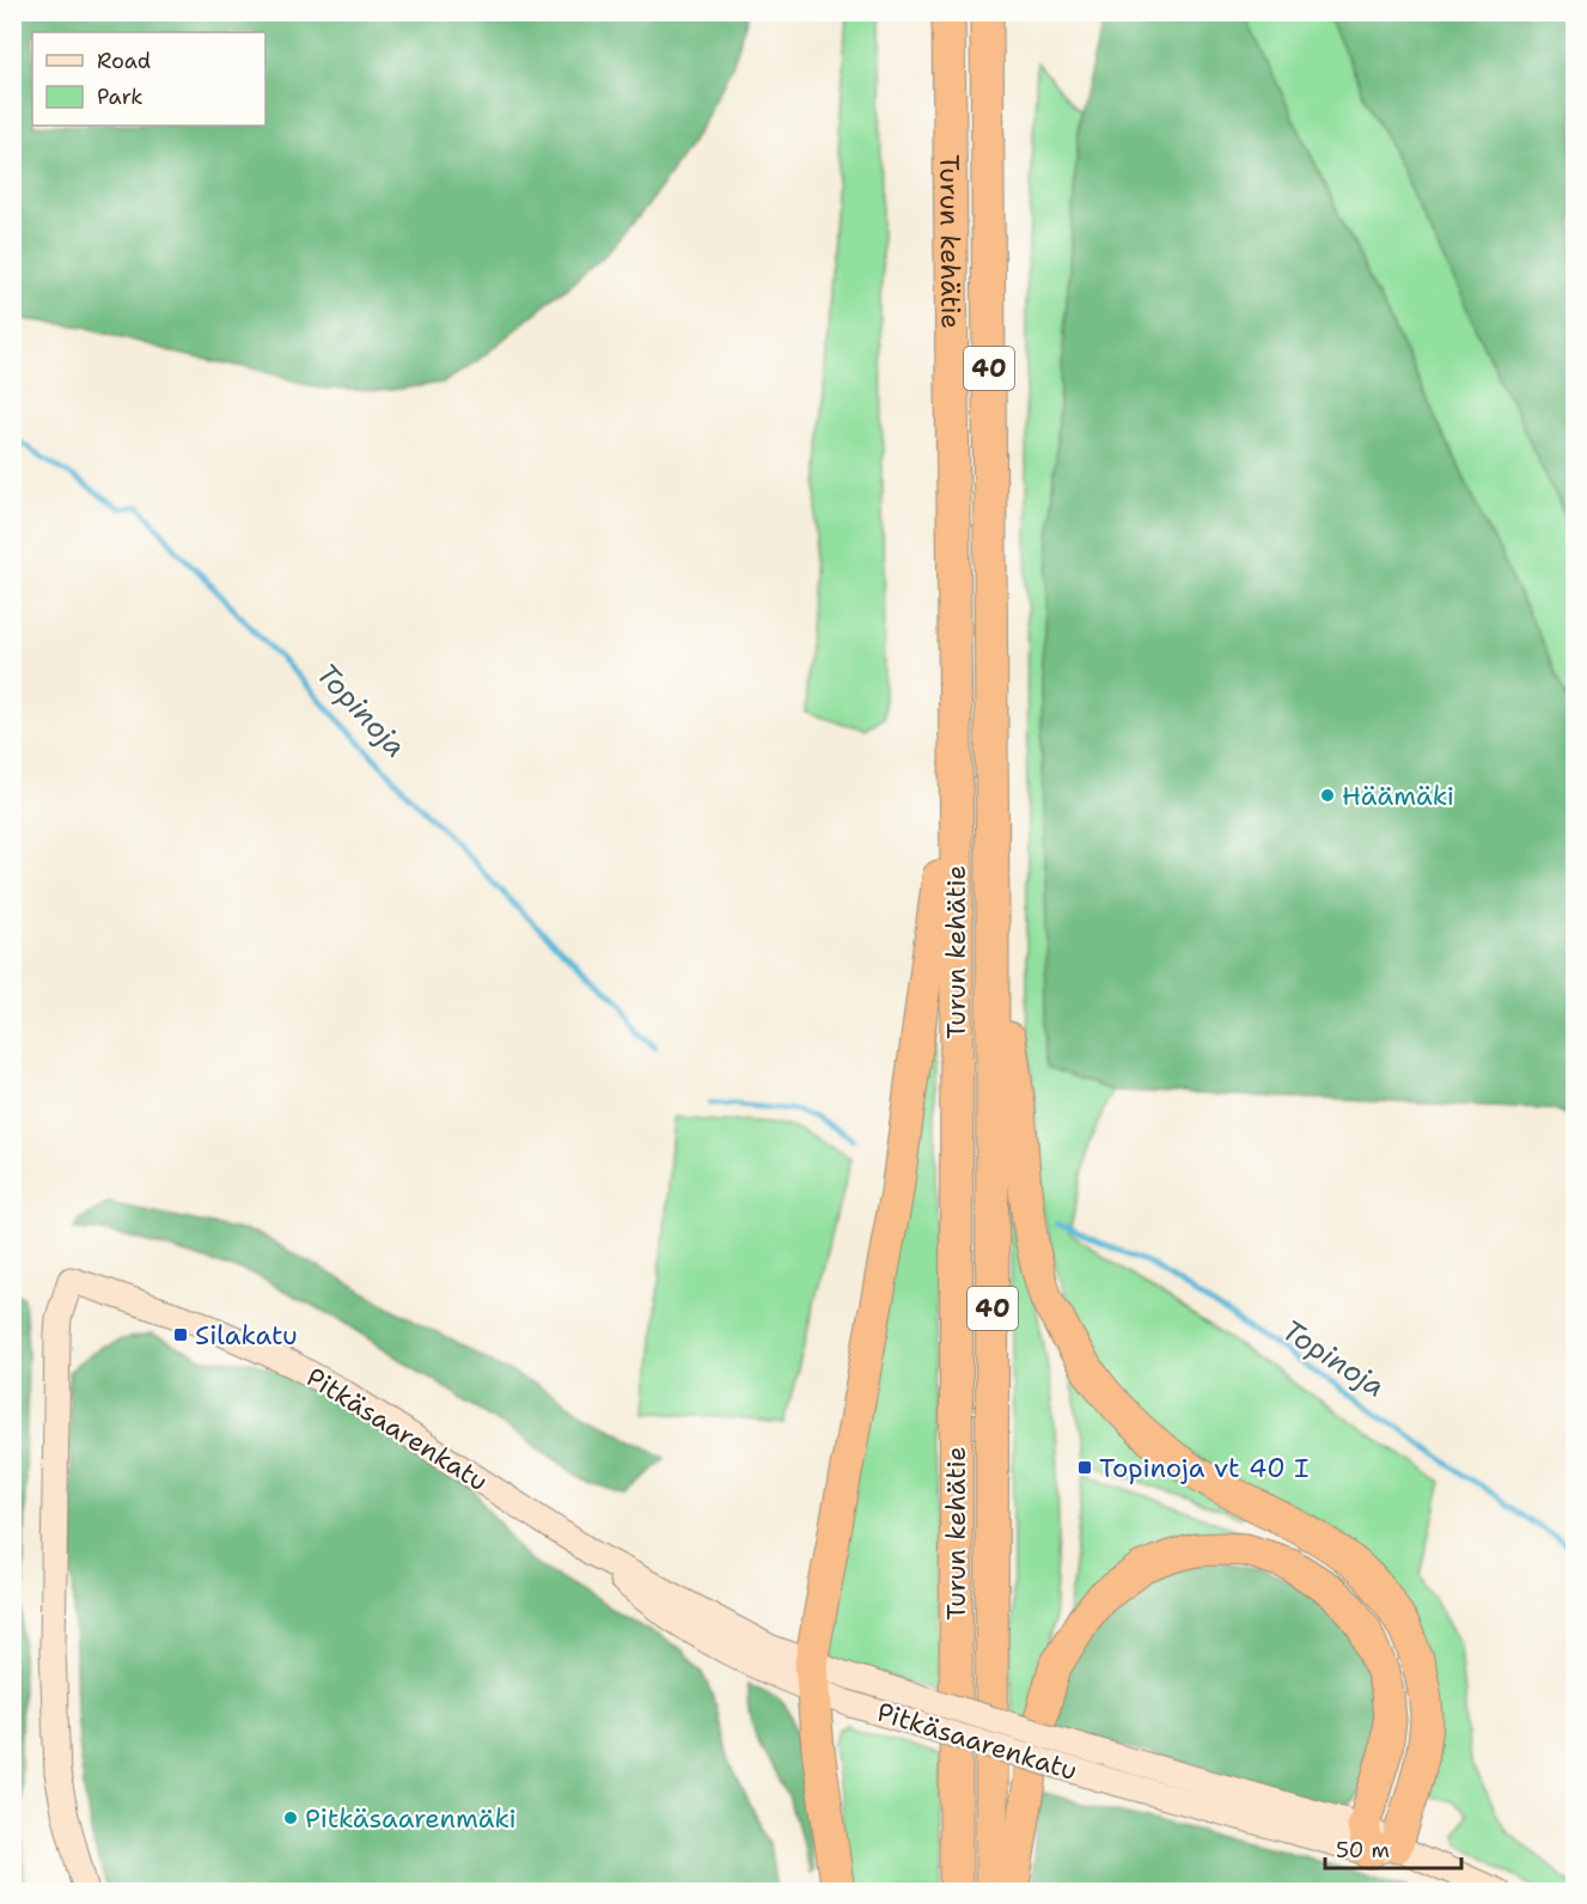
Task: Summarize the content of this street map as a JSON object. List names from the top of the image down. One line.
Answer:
{"streets":{"highway":["Turun kehätie","40"],"street":["Pitkäsaarenkatu"]},"water":["Topinoja"],"places":{"other":["Häämäki","Pitkäsaarenmäki"],"transit":["Silakatu","Topinoja vt 40 I"]},"legend":["Road","Park"],"scale_bar":"50 m"}
